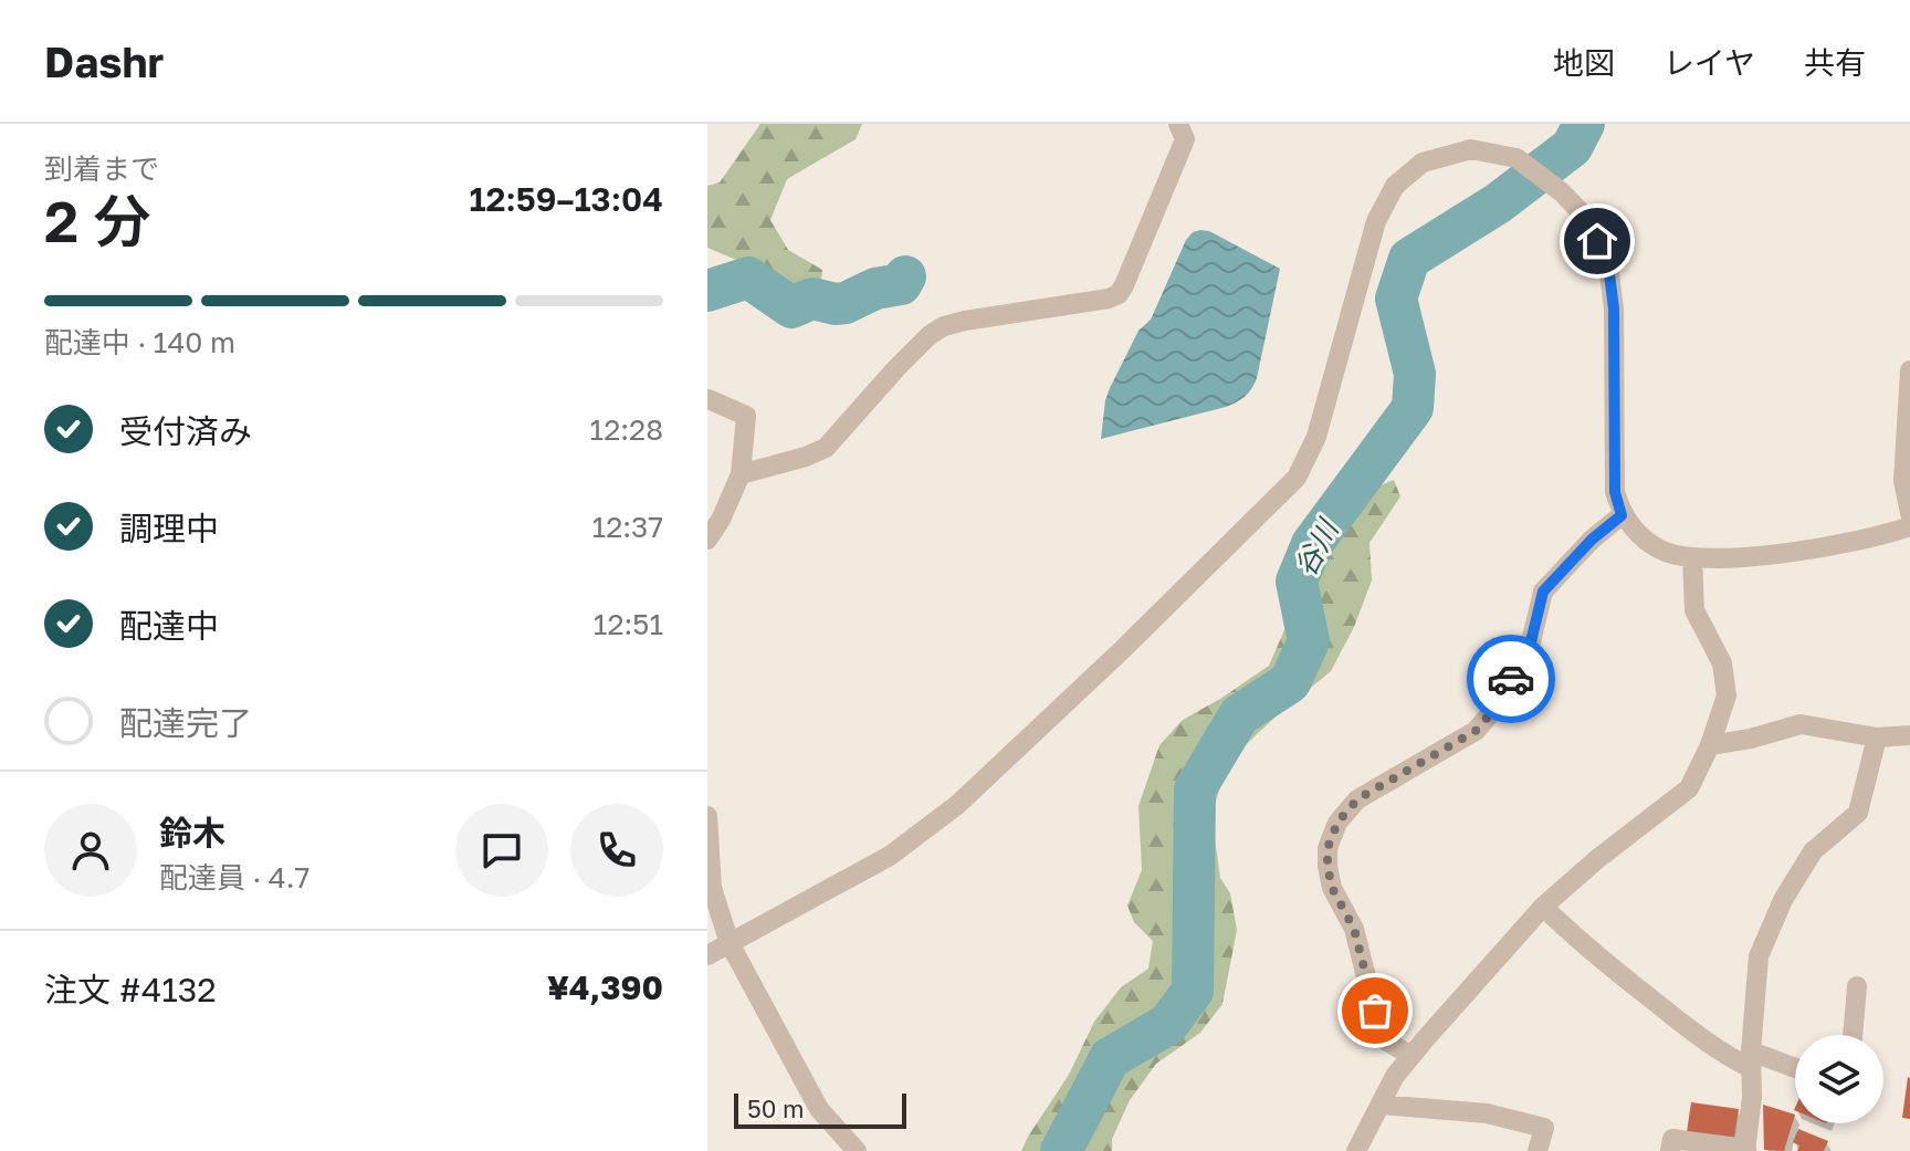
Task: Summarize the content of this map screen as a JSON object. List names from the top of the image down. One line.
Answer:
{"water":["谷川"],"scale_bar":"50 m","page":{"header":"Dashr","nav":["地図","レイヤ","共有"],"heading":["2 分","到着まで","12:59–13:04"],"panel":["鈴木","配達員 · 4.7","注文 #4132","¥4,390"],"bar":"配達中 · 140 m","list":[["受付済み","12:28"],["調理中","12:37"],["配達中","12:51"],"配達完了"],"scale":"50 m"}}
